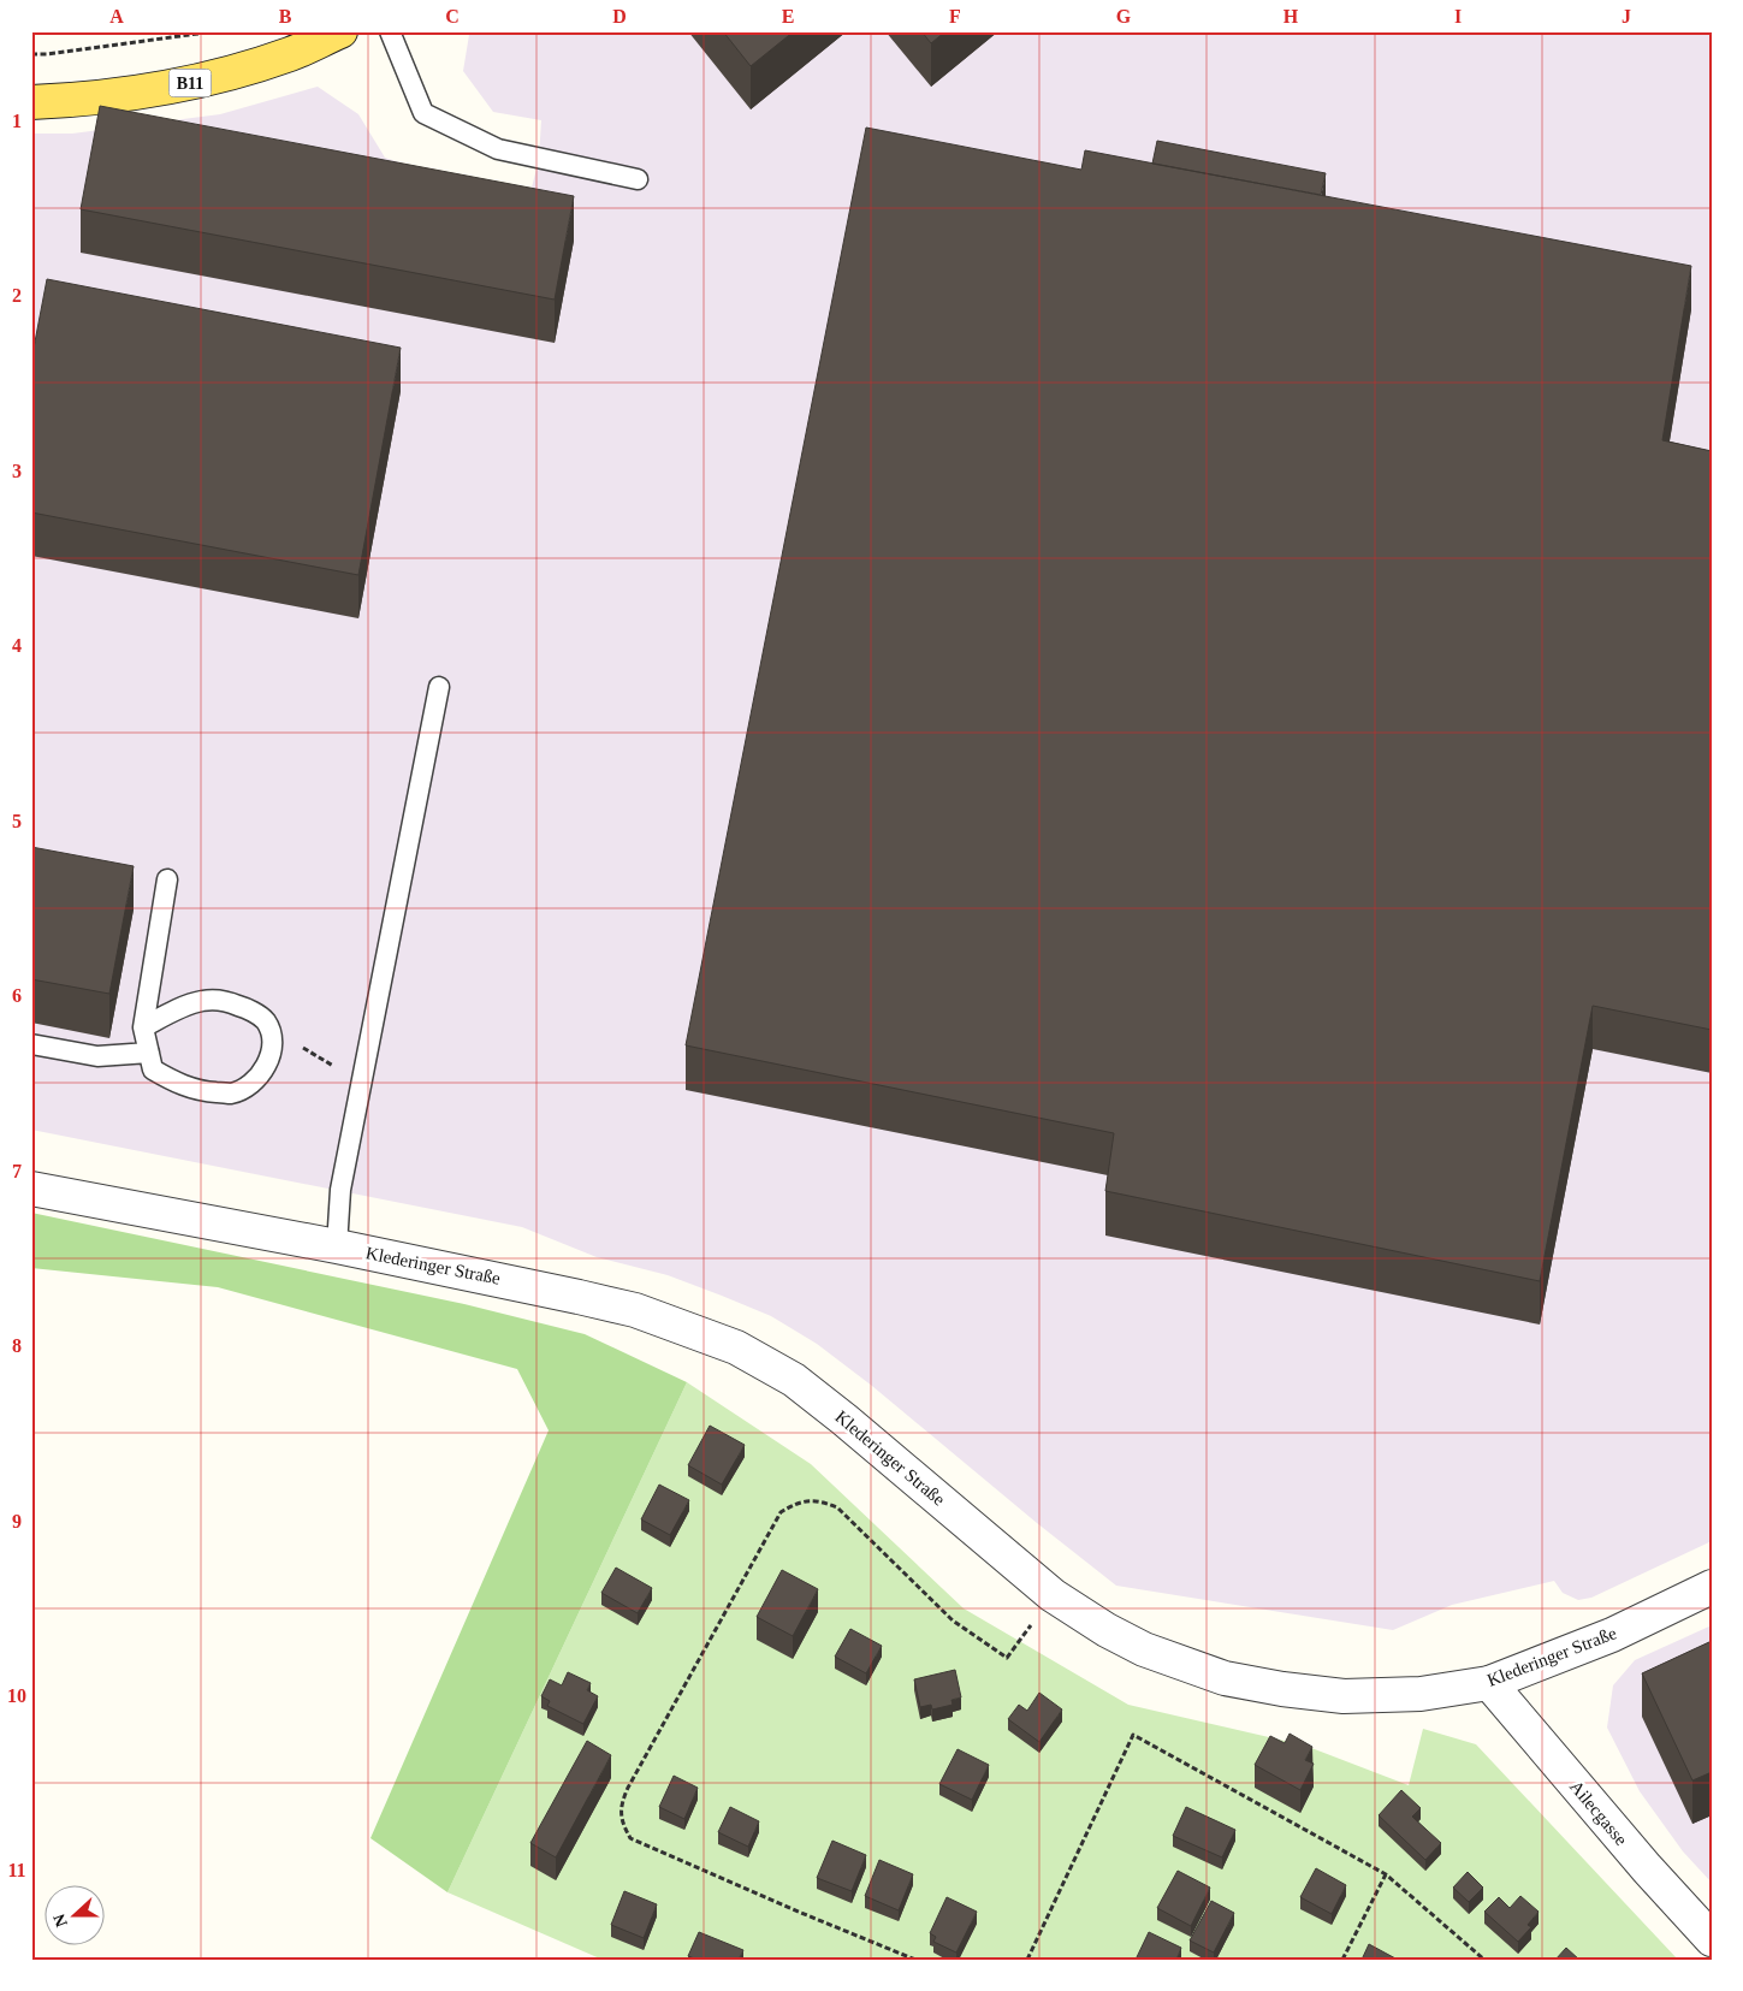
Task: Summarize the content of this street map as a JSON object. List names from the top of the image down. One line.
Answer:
{"streets":{"main road":["B11"],"street":["Klederinger Straße","Ailecgasse"]},"crossings":[["Klederinger Straße","Ailecgasse"]],"north":"left","grid":{"columns":["A","B","C","D","E","F","G","H","I","J"],"rows":["1","2","3","4","5","6","7","8","9","10","11"]}}
